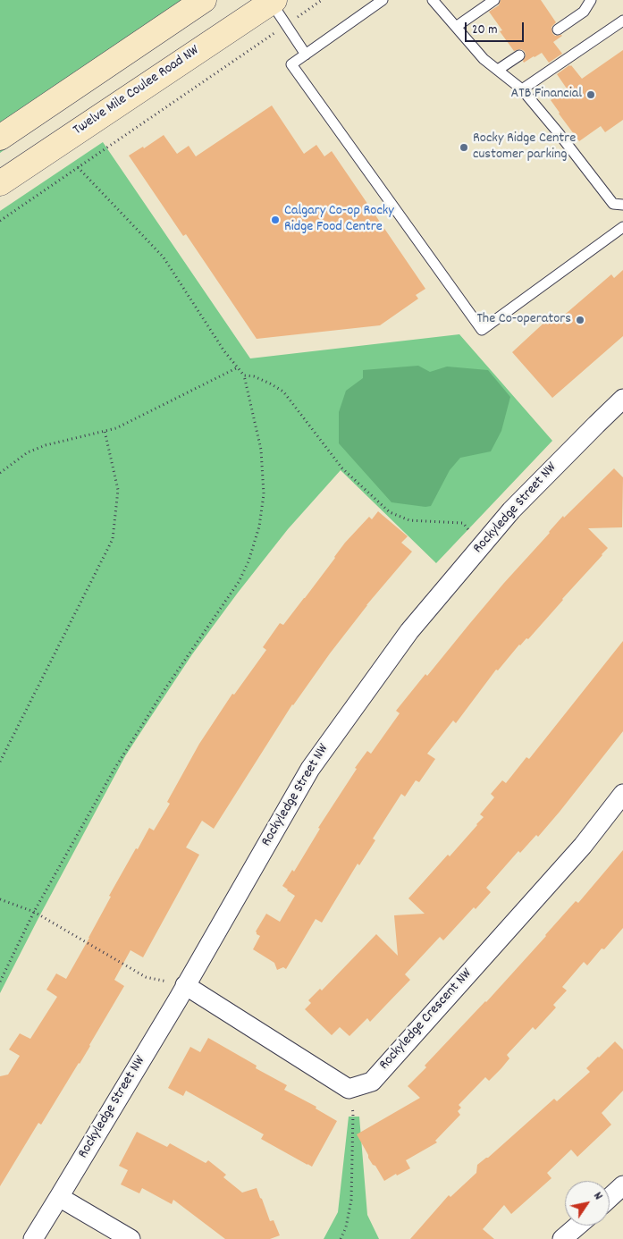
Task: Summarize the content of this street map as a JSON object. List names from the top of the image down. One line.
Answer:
{"streets":{"main road":["Twelve Mile Coulee Road NW"],"street":["Rockyledge Street NW","Rockyledge Crescent NW"]},"places":["ATB Financial","Rocky Ridge Centre customer parking","Calgary Co-op Rocky Ridge Food Centre","The Co-operators"],"scale_bar":"20 m","north":"top right"}
